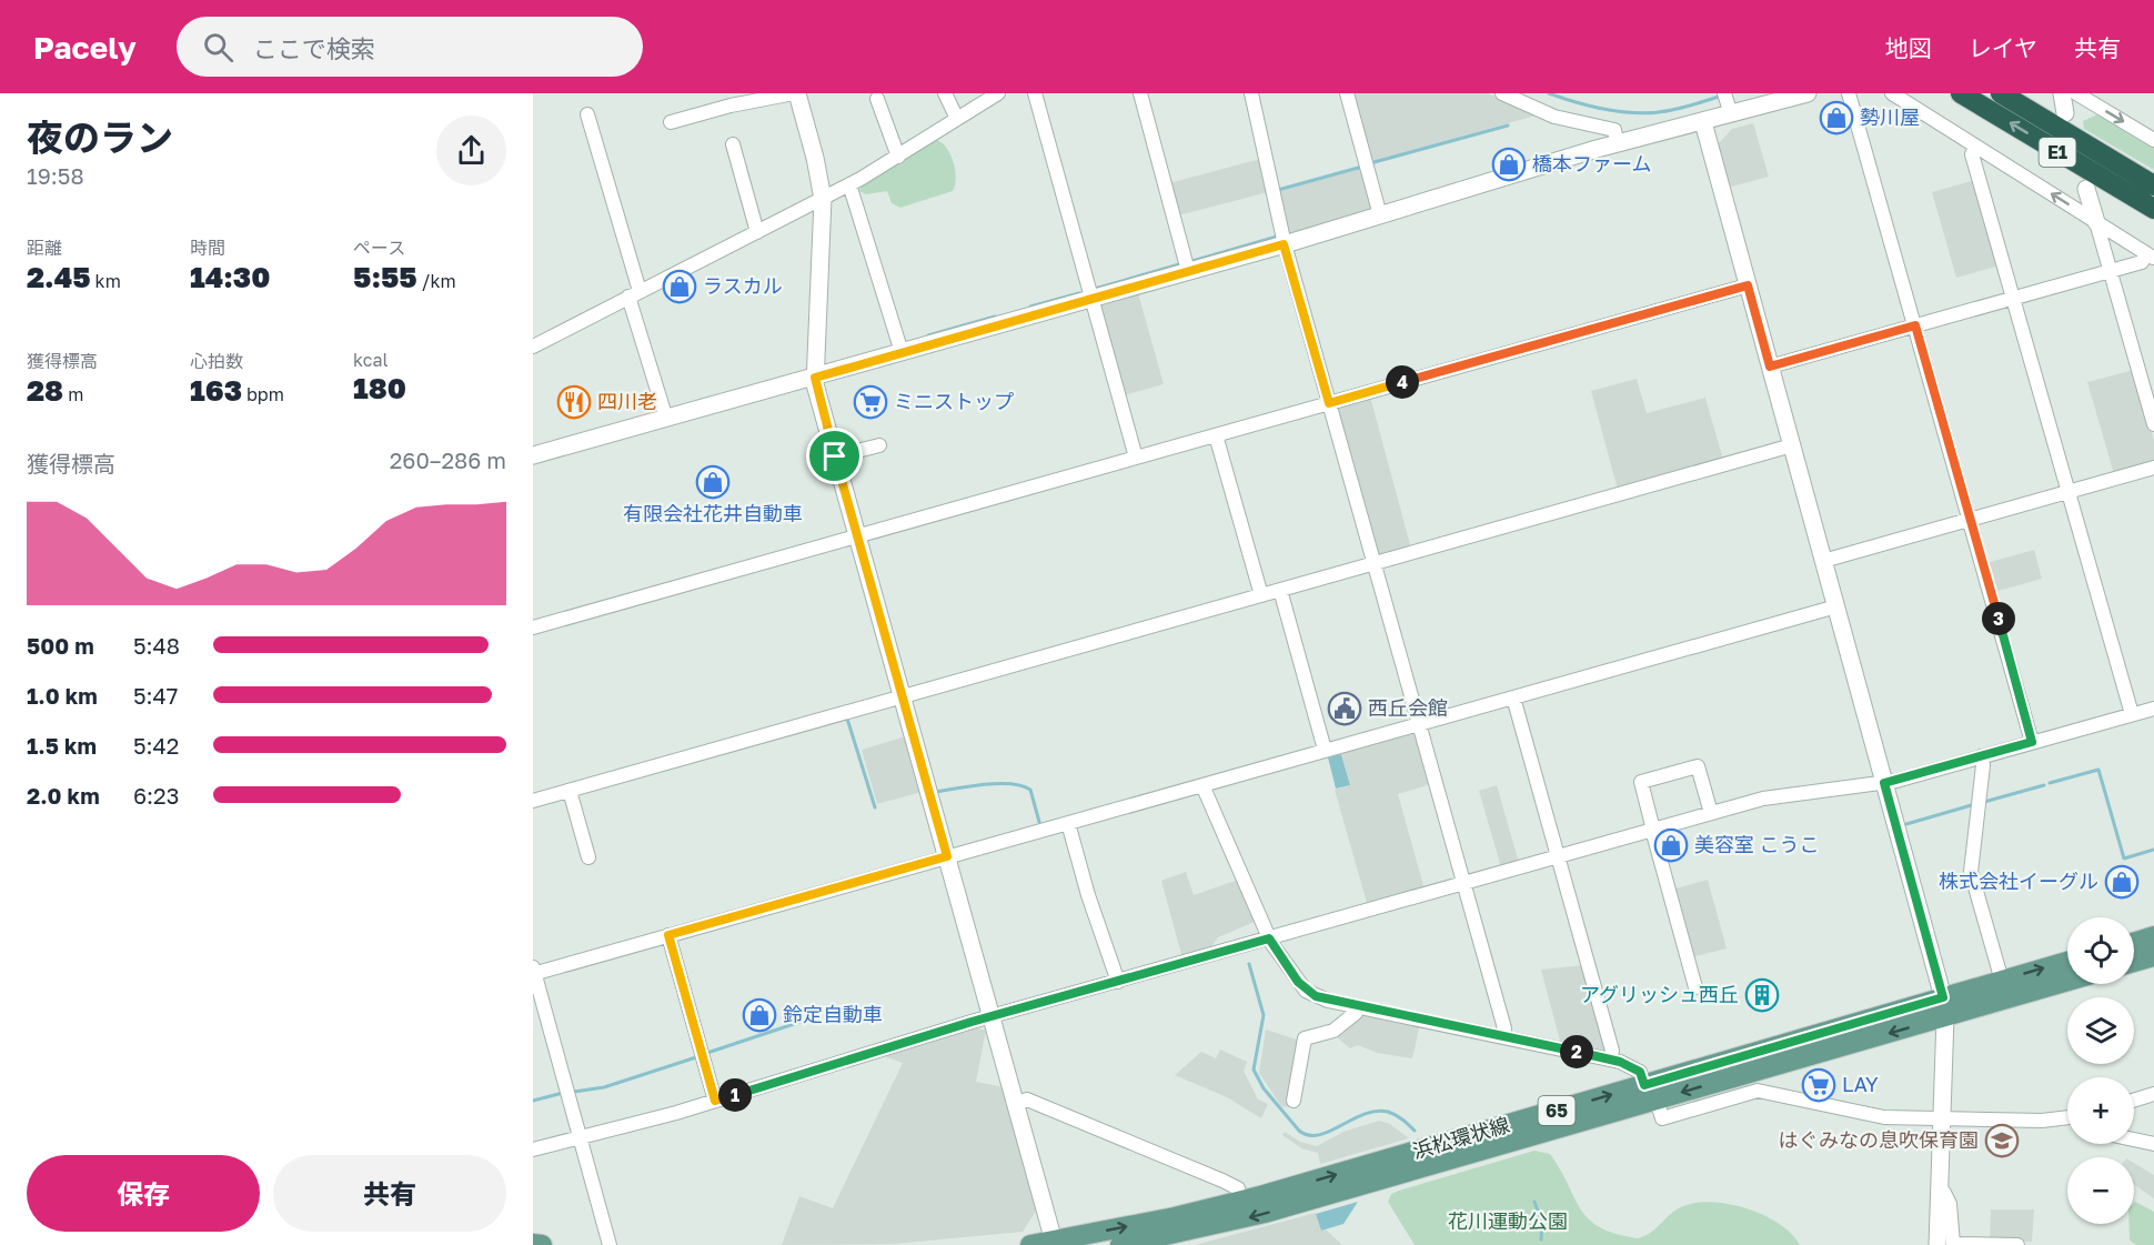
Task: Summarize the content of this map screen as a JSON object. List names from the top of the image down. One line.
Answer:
{"streets":{"highway":["E1"],"main road":["65","浜松環状線"]},"parks":["花川運動公園"],"places":{"shop":["勢川屋","橋本ファーム","ラスカル","有限会社花井自動車","美容室 こうこ","株式会社イーグル","鈴定自動車"],"restaurant":["四川老"],"supermarket":["ミニストップ","LAY"],"public building":["西丘会館"],"building":["アグリッシュ西丘"],"school or university":["はぐみなの息吹保育園"]},"page":{"header":"Pacely","search":"ここで検索","nav":["地図","レイヤ","共有"],"heading":["夜のラン","19:58"],"stats":[["距離","2.45 km"],["時間","14:30"],["ペース","5:55 /km"],["獲得標高","28 m"],["心拍数","163 bpm"],["kcal","180"]],"pins":["4","3","2","1"],"chart":["獲得標高","260–286 m"],"list":[{"name":"500 m","note":"5:48"},{"name":"1.0 km","note":"5:47"},{"name":"1.5 km","note":"5:42"},{"name":"2.0 km","note":"6:23"}],"map_buttons":["+","−"],"buttons":["保存","共有"]}}
